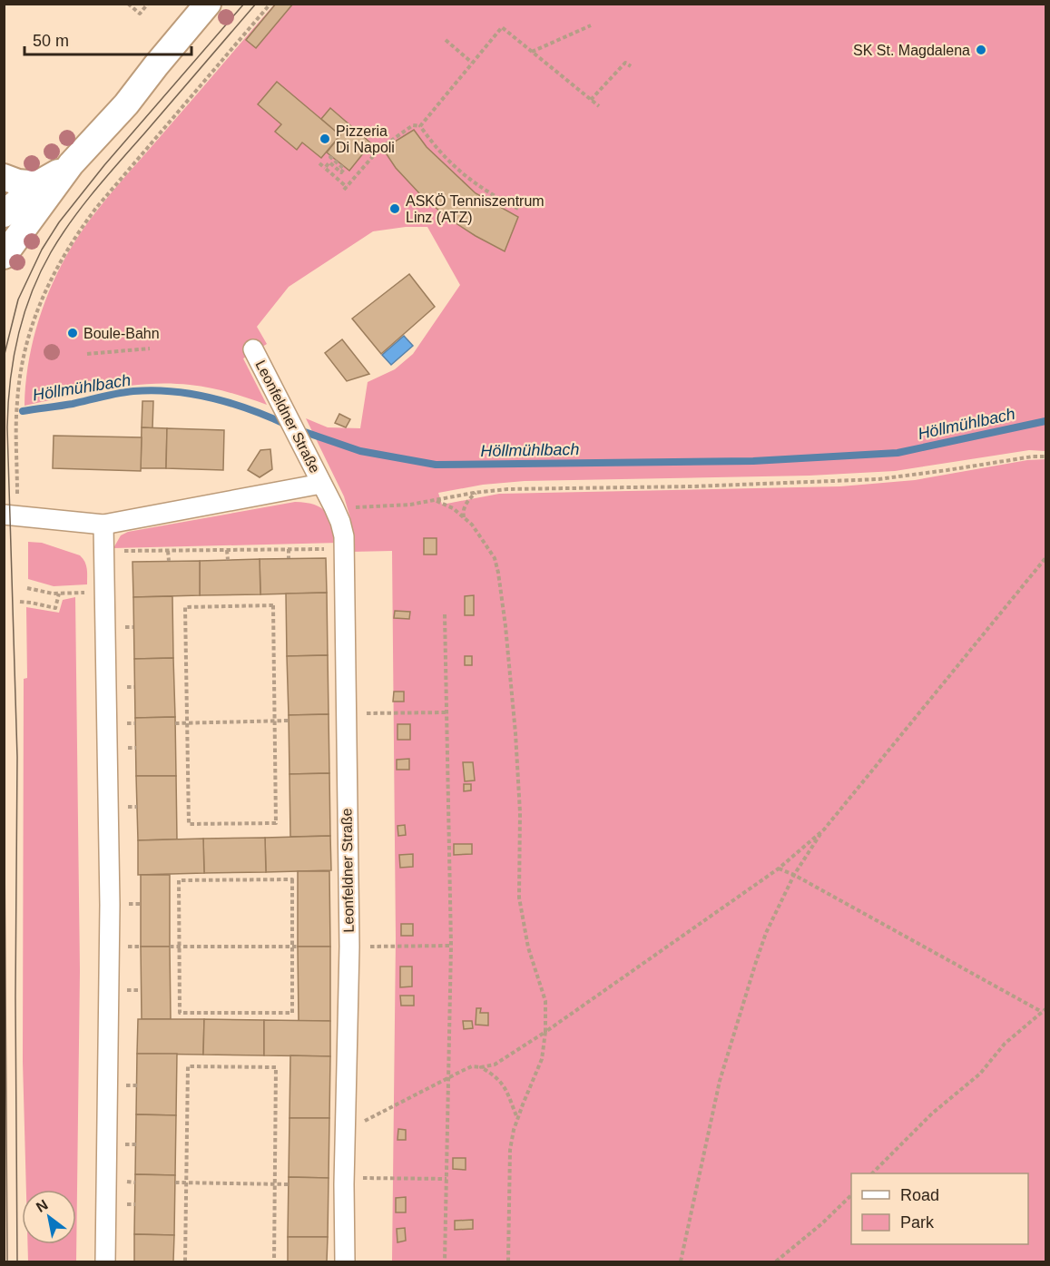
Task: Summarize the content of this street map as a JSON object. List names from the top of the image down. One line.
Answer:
{"streets":{"street":["Leonfeldner Straße"]},"water":["Höllmühlbach"],"places":["SK St. Magdalena","Pizzeria Di Napoli","ASKÖ Tenniszentrum Linz (ATZ)","Boule-Bahn"],"legend":["Road","Park"],"scale_bar":"50 m","north":"top left"}
